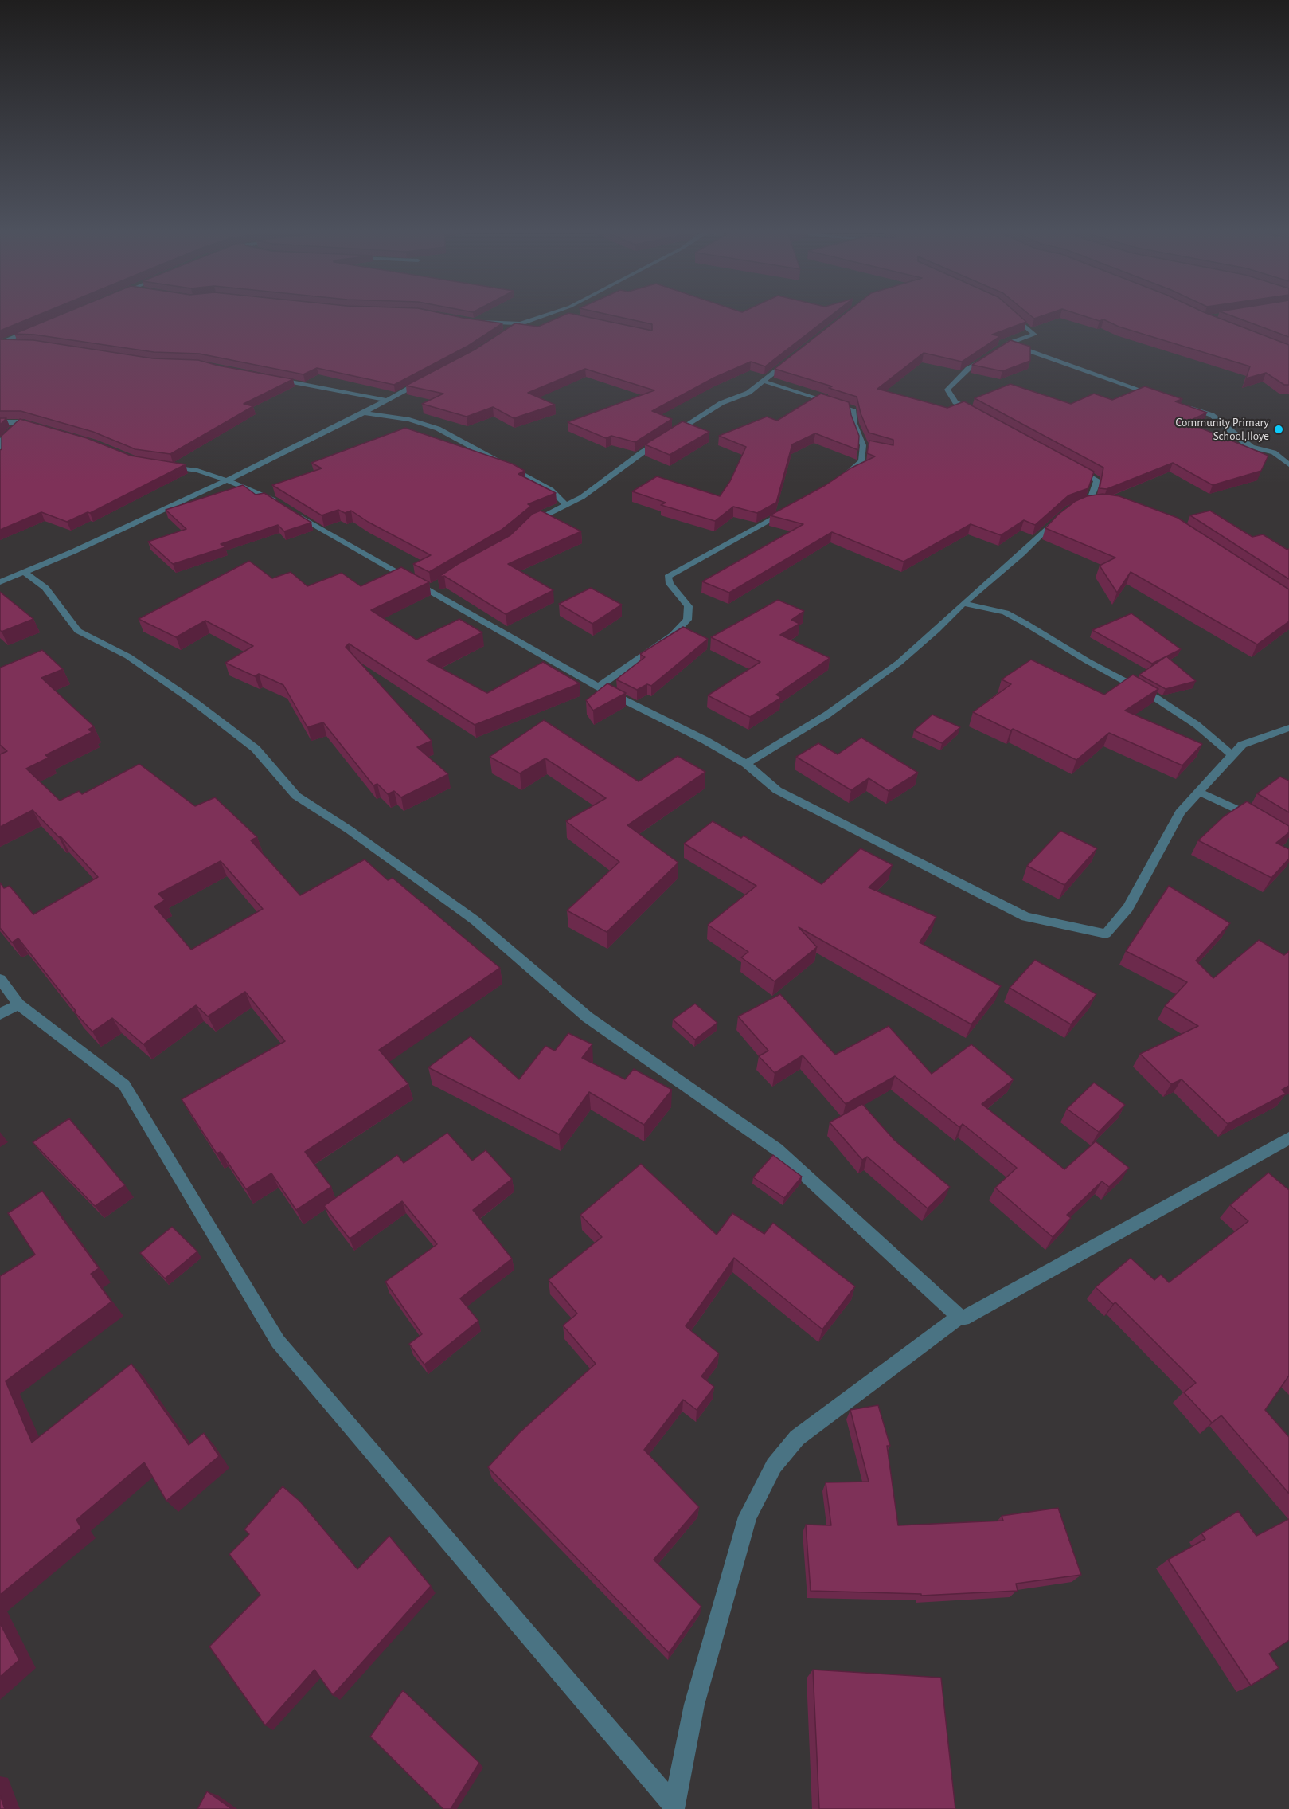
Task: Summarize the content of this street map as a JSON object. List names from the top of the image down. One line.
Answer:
{"places":["Community Primary School,Iloye"]}
